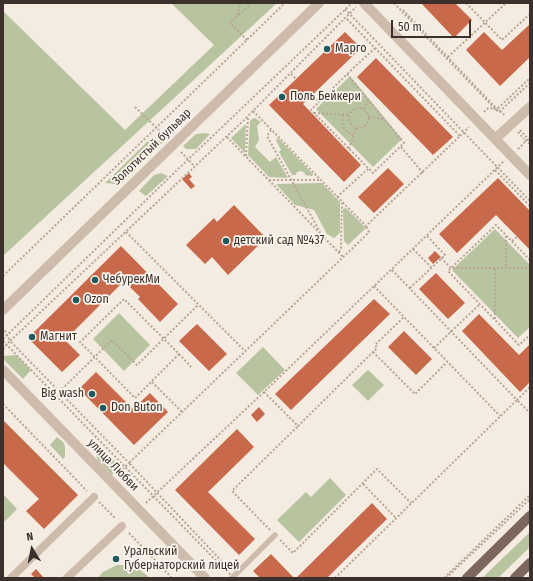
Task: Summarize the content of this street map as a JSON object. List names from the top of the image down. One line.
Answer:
{"streets":{"street":["Золотистый бульвар","улица Любви"]},"places":["Марго","Поль Бейкери","детский сад №437","ЧебурекМи","Ozon","Магнит","Big wash","Don Buton","Уральский Губернаторский лицей"],"scale_bar":"50 m","north":"top"}
